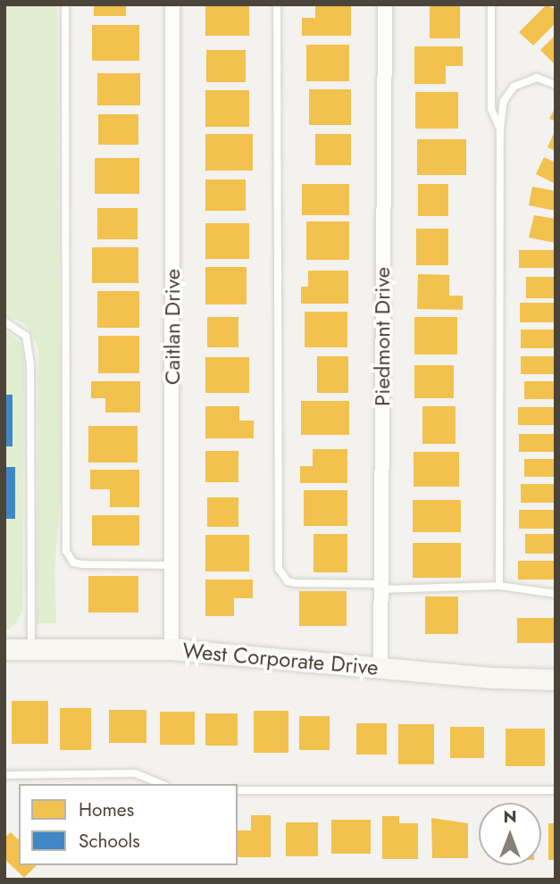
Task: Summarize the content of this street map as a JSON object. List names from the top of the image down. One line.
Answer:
{"streets":{"street":["Caitlan Drive","Piedmont Drive","West Corporate Drive"]},"crossings":[["Caitlan Drive","West Corporate Drive"],["Piedmont Drive","West Corporate Drive"]],"legend":["Homes","Schools"],"north":"top"}
